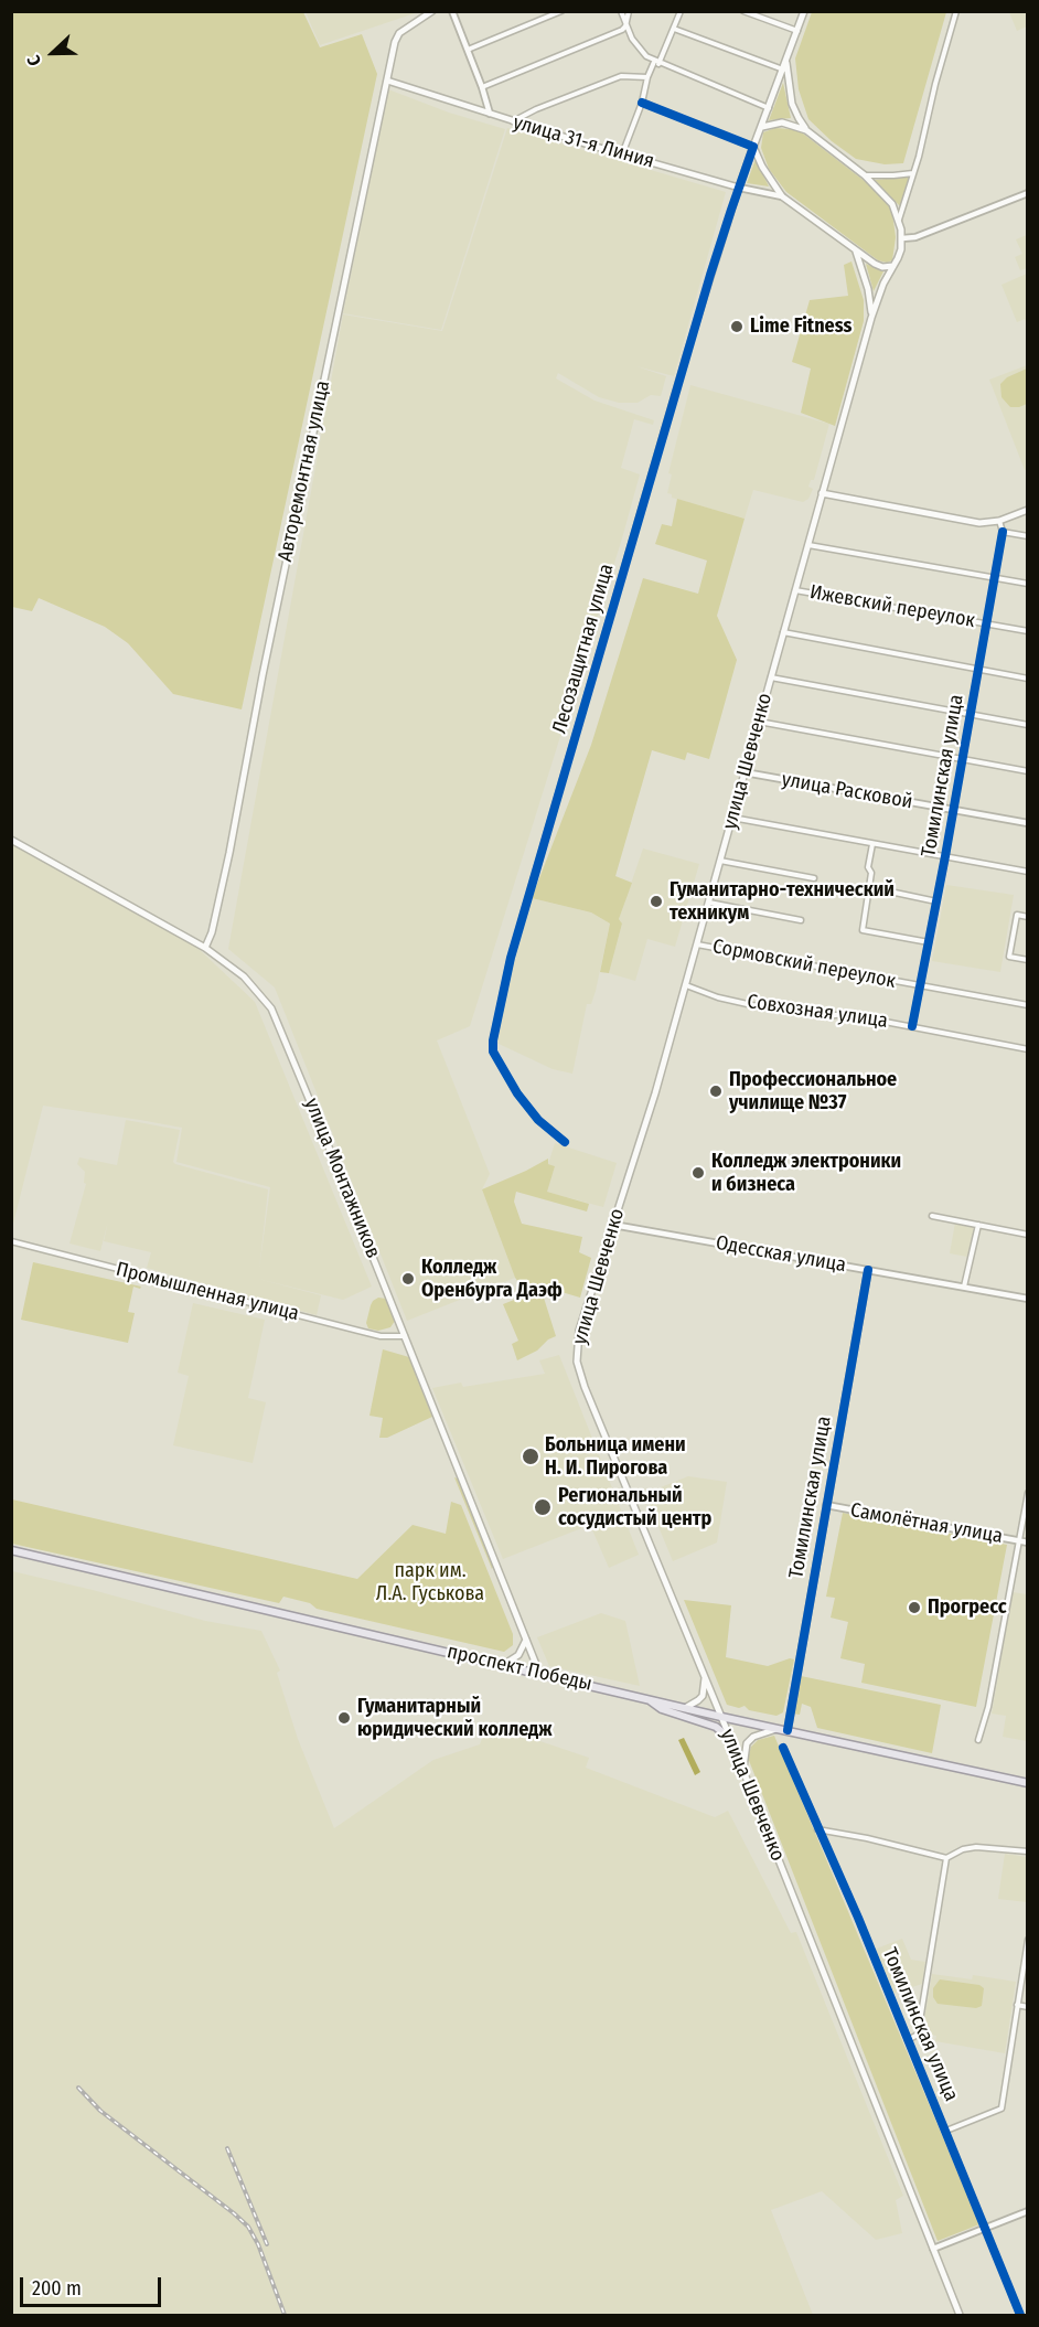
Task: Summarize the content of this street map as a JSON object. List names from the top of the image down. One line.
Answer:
{"streets":{"main road":["Авторемонтная улица","улица Шевченко","улица Монтажников","проспект Победы"],"street":["улица 31-я Линия","Ижевский переулок","Лесозащитная улица","Томилинская улица","улица Расковой","Сормовский переулок","Совхозная улица","Одесская улица","Промышленная улица","Самолётная улица"]},"crossings":[["улица 31-я Линия","Авторемонтная улица"],["улица 31-я Линия","Лесозащитная улица"],["Авторемонтная улица","улица Монтажников"],["Ижевский переулок","улица Шевченко"],["Ижевский переулок","Томилинская улица"],["улица Шевченко","улица Расковой"],["улица Шевченко","Сормовский переулок"],["улица Шевченко","Совхозная улица"],["улица Шевченко","Одесская улица"],["улица Шевченко","проспект Победы"],["Томилинская улица","улица Расковой"],["Томилинская улица","Сормовский переулок"],["Томилинская улица","Совхозная улица"],["Томилинская улица","Одесская улица"],["Томилинская улица","Самолётная улица"],["Томилинская улица","проспект Победы"],["улица Монтажников","Промышленная улица"],["улица Монтажников","проспект Победы"]],"parks":["парк им. Л.А. Гуськова"],"places":["Lime Fitness","Гуманитарно-технический техникум","Профессиональное училище №37","Колледж электроники и бизнеса","Колледж Оренбурга Даэф","Больница имени Н. И. Пирогова","Региональный сосудистый центр","Прогресс","Гуманитарный юридический колледж"],"scale_bar":"200 m","north":"left"}
